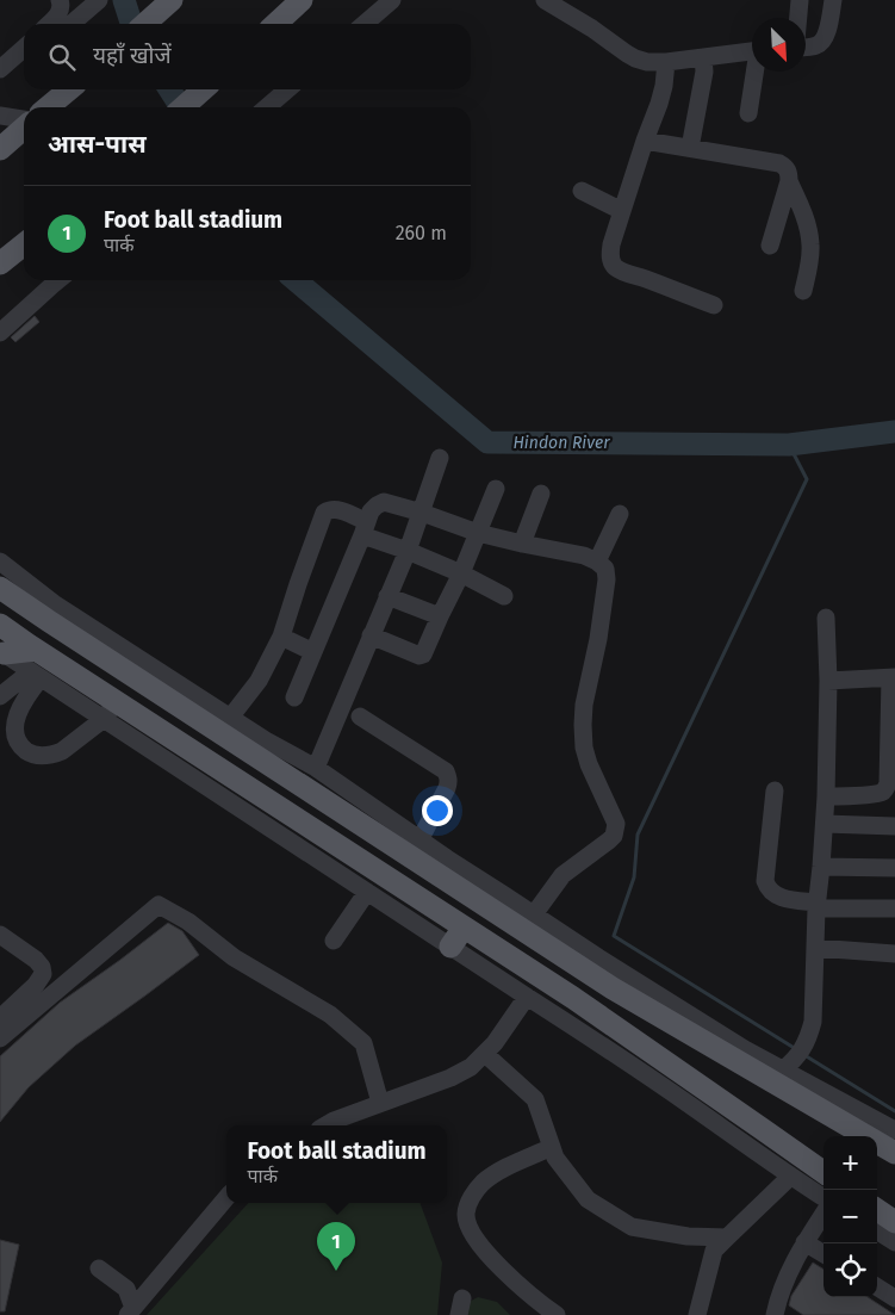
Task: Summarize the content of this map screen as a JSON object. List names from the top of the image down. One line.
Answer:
{"water":["Hindon River"],"north":"bottom right","page":{"search":"यहाँ खोजें","heading":"आस-पास","list":[{"mark":"1","name":"Foot ball stadium","note":"पार्क","value":"260 m"}],"popup":["Foot ball stadium","पार्क"],"map_buttons":["+","−"],"pins":"1"}}
